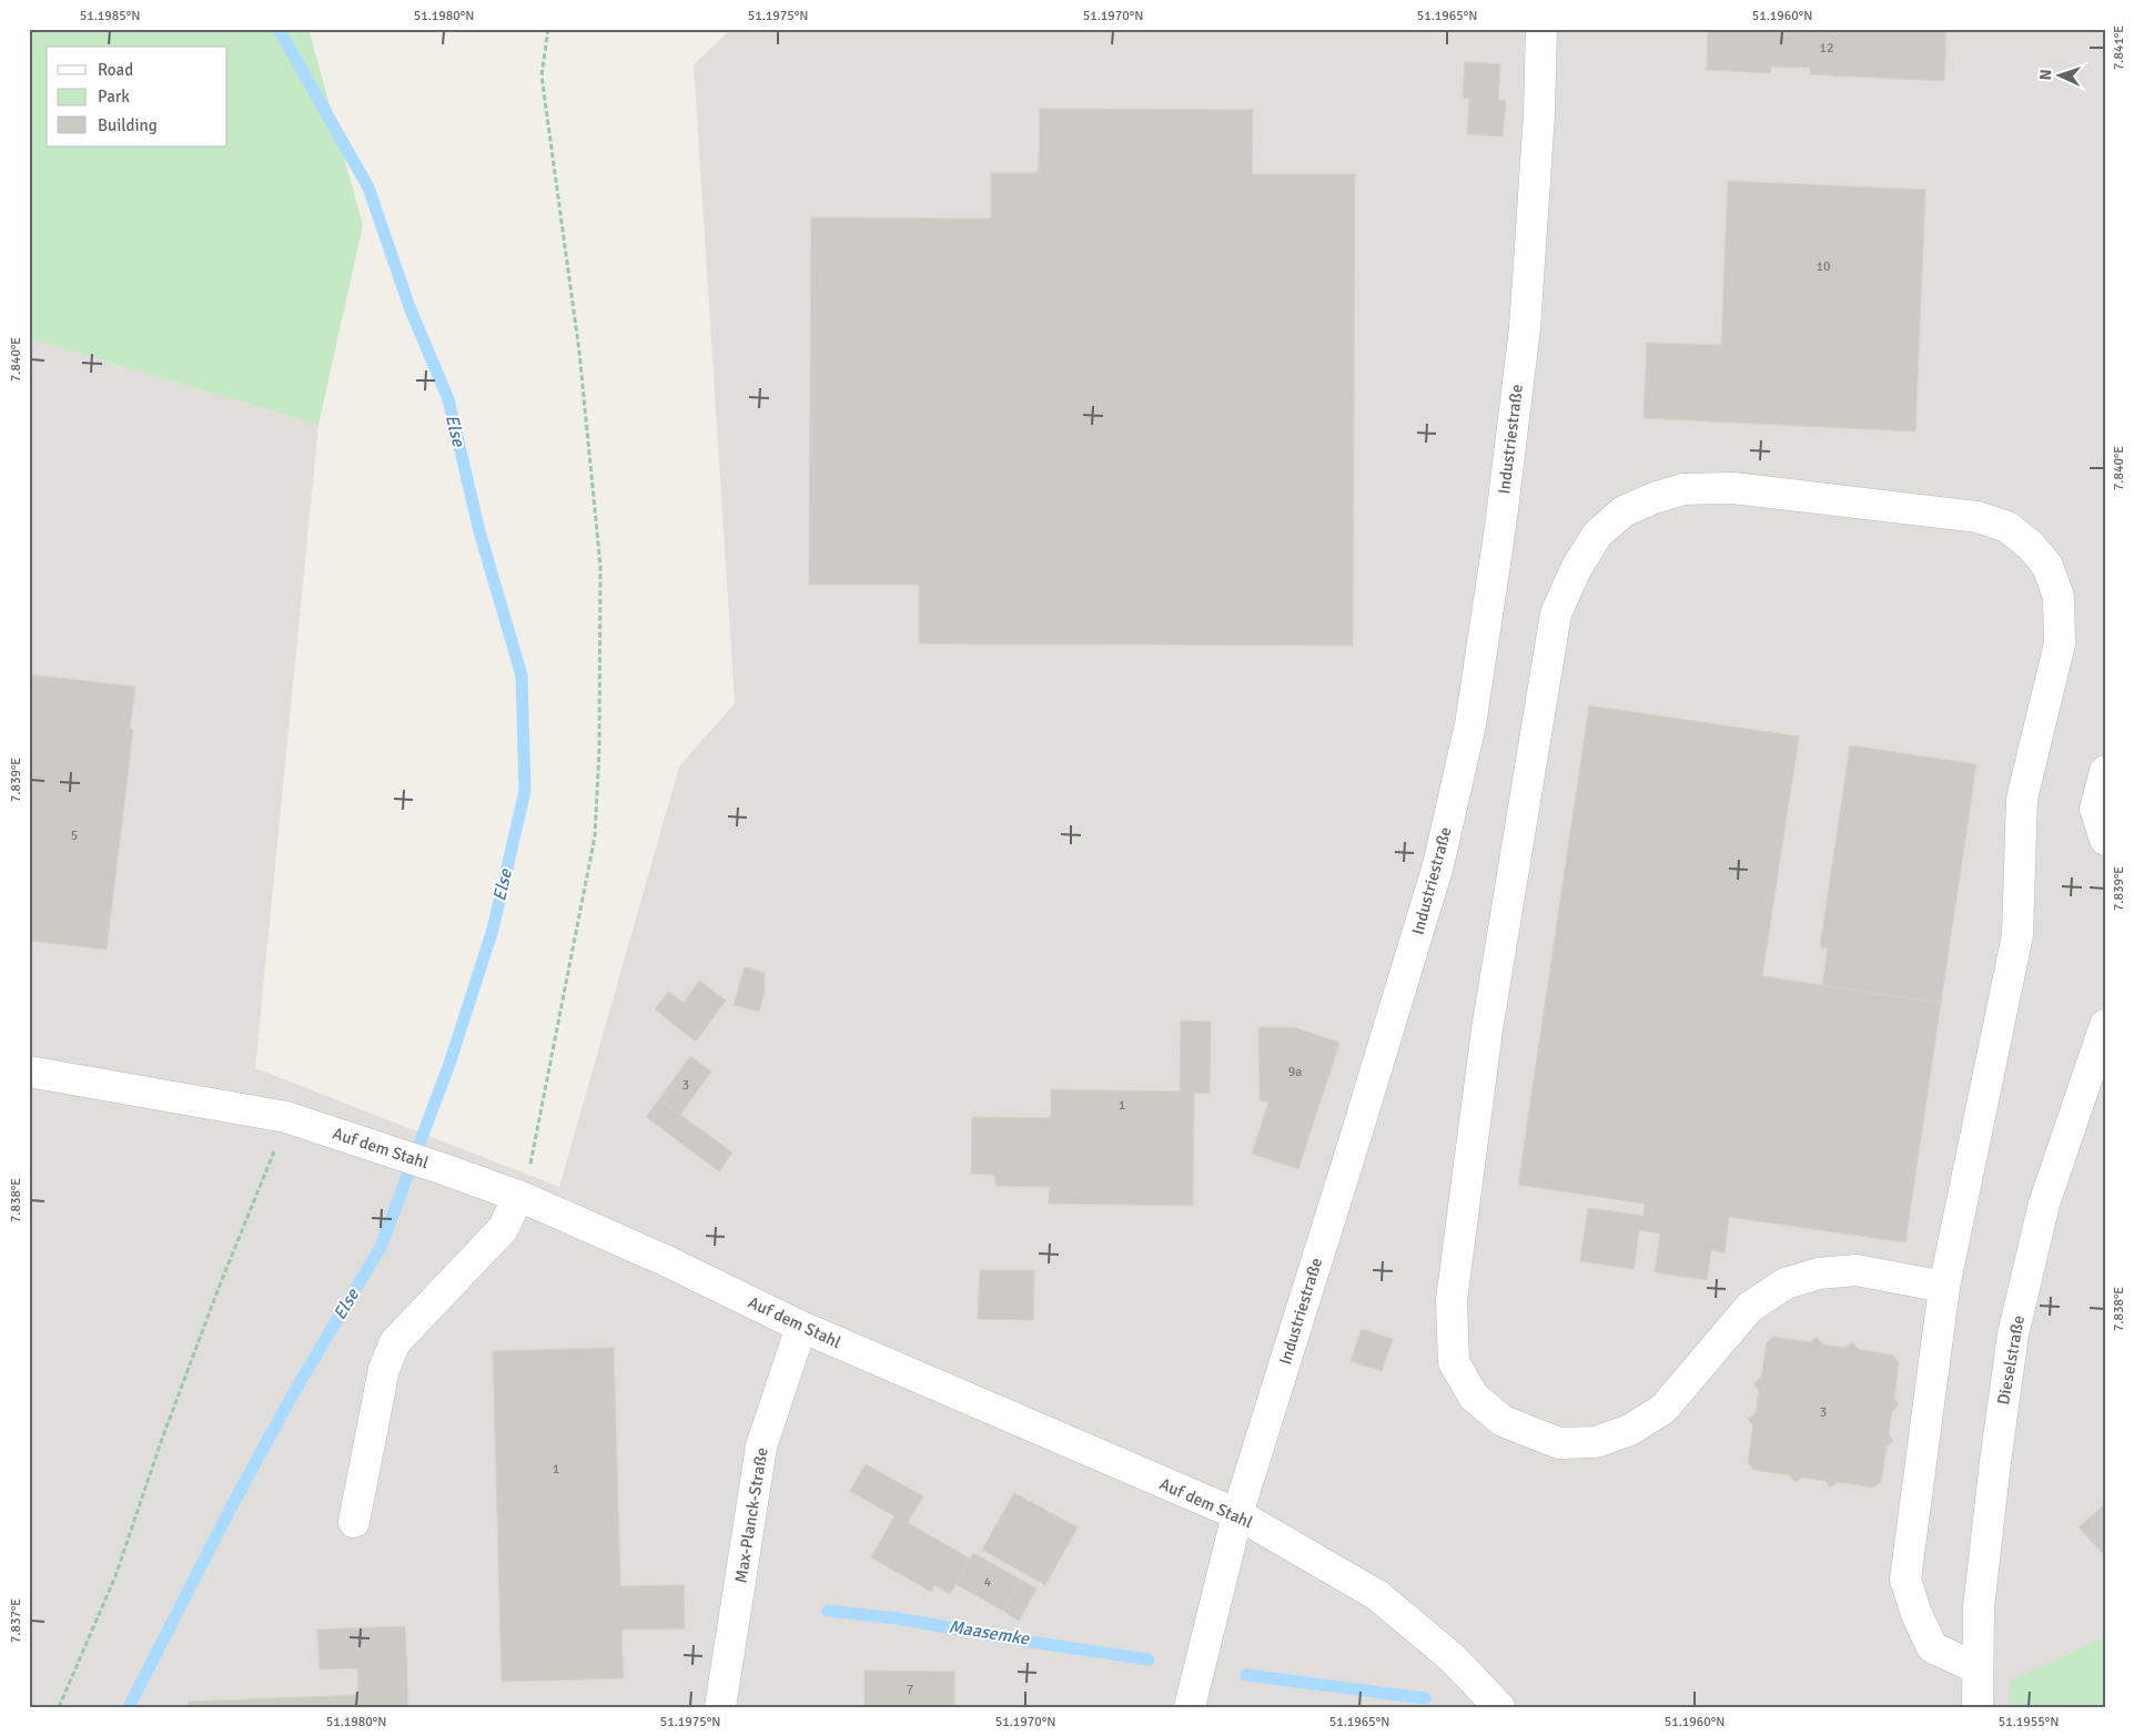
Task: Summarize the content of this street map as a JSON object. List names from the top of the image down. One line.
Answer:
{"streets":{"street":["Industriestraße","Auf dem Stahl","Dieselstraße","Max-Planck-Straße"]},"crossings":[["Industriestraße","Auf dem Stahl"],["Auf dem Stahl","Max-Planck-Straße"]],"water":["Else","Maasemke"],"house_numbers":["12","10","5","9a","3","1","3","1","4","7"],"legend":["Road","Park","Building"],"north":"left","coordinates":["51.1985°N","51.1980°N","51.1975°N","51.1970°N","51.1965°N","51.1960°N","7.841°E","7.840°E","7.839°E","7.838°E","7.837°E","51.1955°N"]}
